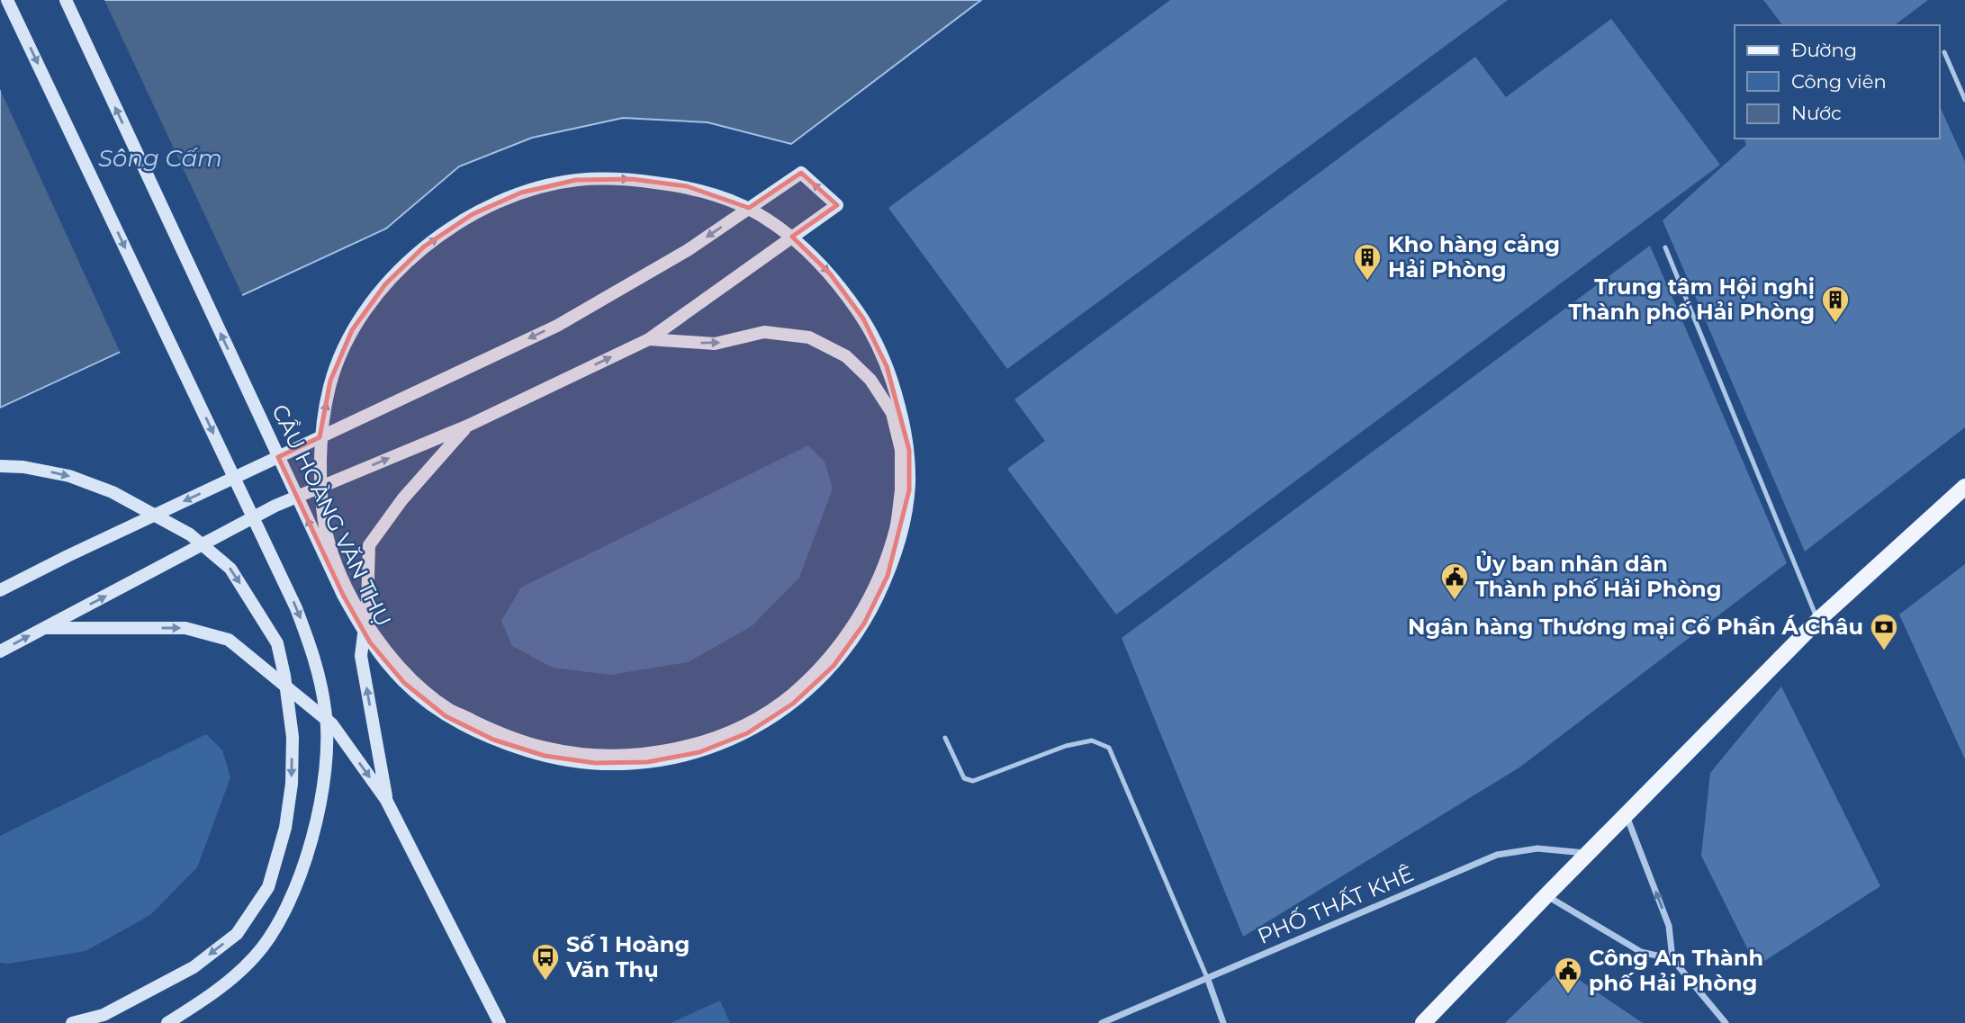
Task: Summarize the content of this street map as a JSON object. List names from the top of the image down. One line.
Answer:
{"streets":{"main road":["CẦU HOÀNG VĂN THỤ"],"street":["PHỐ THẤT KHÊ"]},"water":["Sông Cấm"],"places":{"building":["Kho hàng cảng Hải Phòng","Trung tâm Hội nghị Thành phố Hải Phòng"],"public building":["Ủy ban nhân dân Thành phố Hải Phòng","Công An Thành phố Hải Phòng"],"bank":["Ngân hàng Thương mại Cổ Phần Á Châu"],"bus stop":["Số 1 Hoàng Văn Thụ"]},"legend":["Đường","Công viên","Nước"]}
